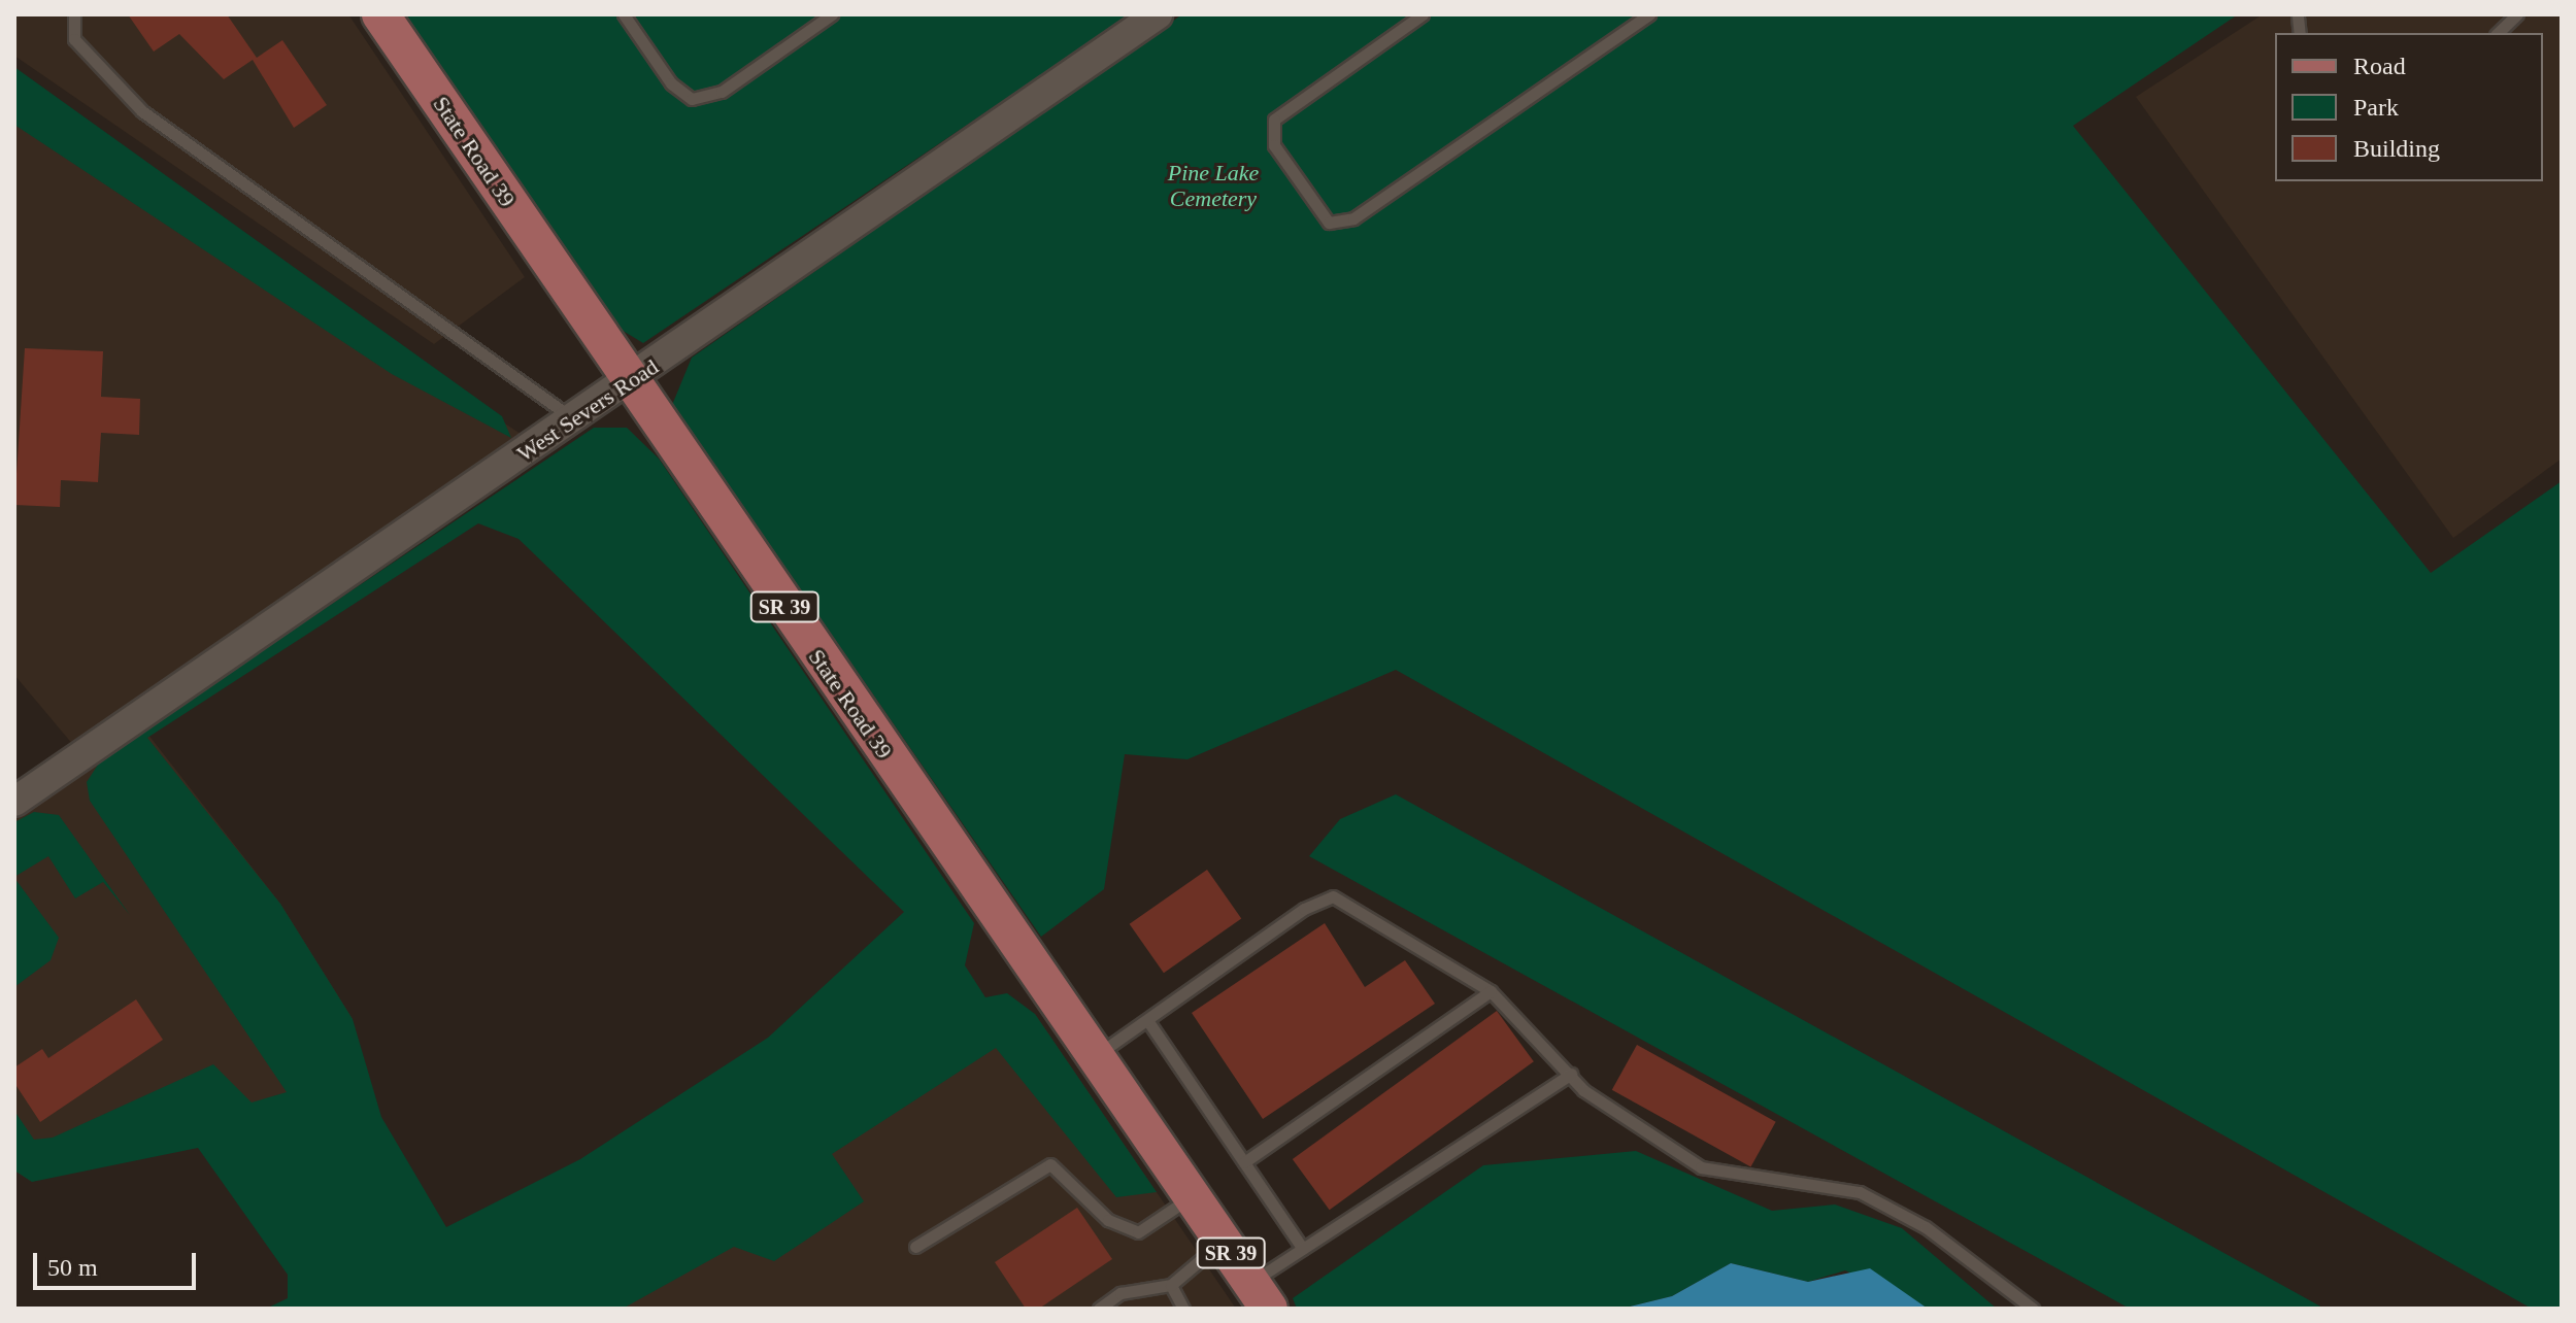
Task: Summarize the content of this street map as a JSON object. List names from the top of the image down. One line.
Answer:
{"streets":{"main road":["State Road 39","SR 39"],"street":["West Severs Road"]},"crossings":[["State Road 39","West Severs Road"]],"parks":["Pine Lake Cemetery"],"legend":["Road","Park","Building"],"scale_bar":"50 m"}
